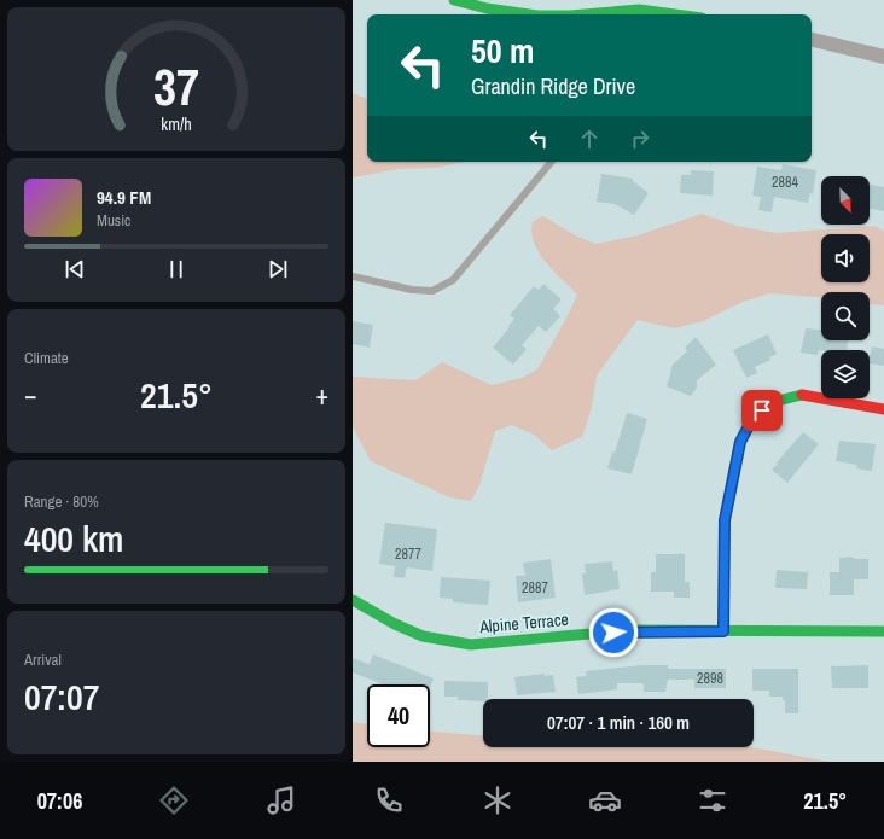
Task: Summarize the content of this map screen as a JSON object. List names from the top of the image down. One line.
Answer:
{"streets":{"street":["Alpine Terrace"]},"house_numbers":["2884","2877","2887","2898"],"north":"bottom right","page":{"turn":["50 m","Grandin Ridge Drive"],"song":["94.9 FM","Music"],"tile":["Climate",["Range · 80%","400 km"],["Arrival","07:07"]],"heat":["−","21.5°","+"],"limit":"40","trip":"07:07 · 1 min · 160 m","tabs":["07:06","21.5°"],"gauge":["37","km/h"]}}
